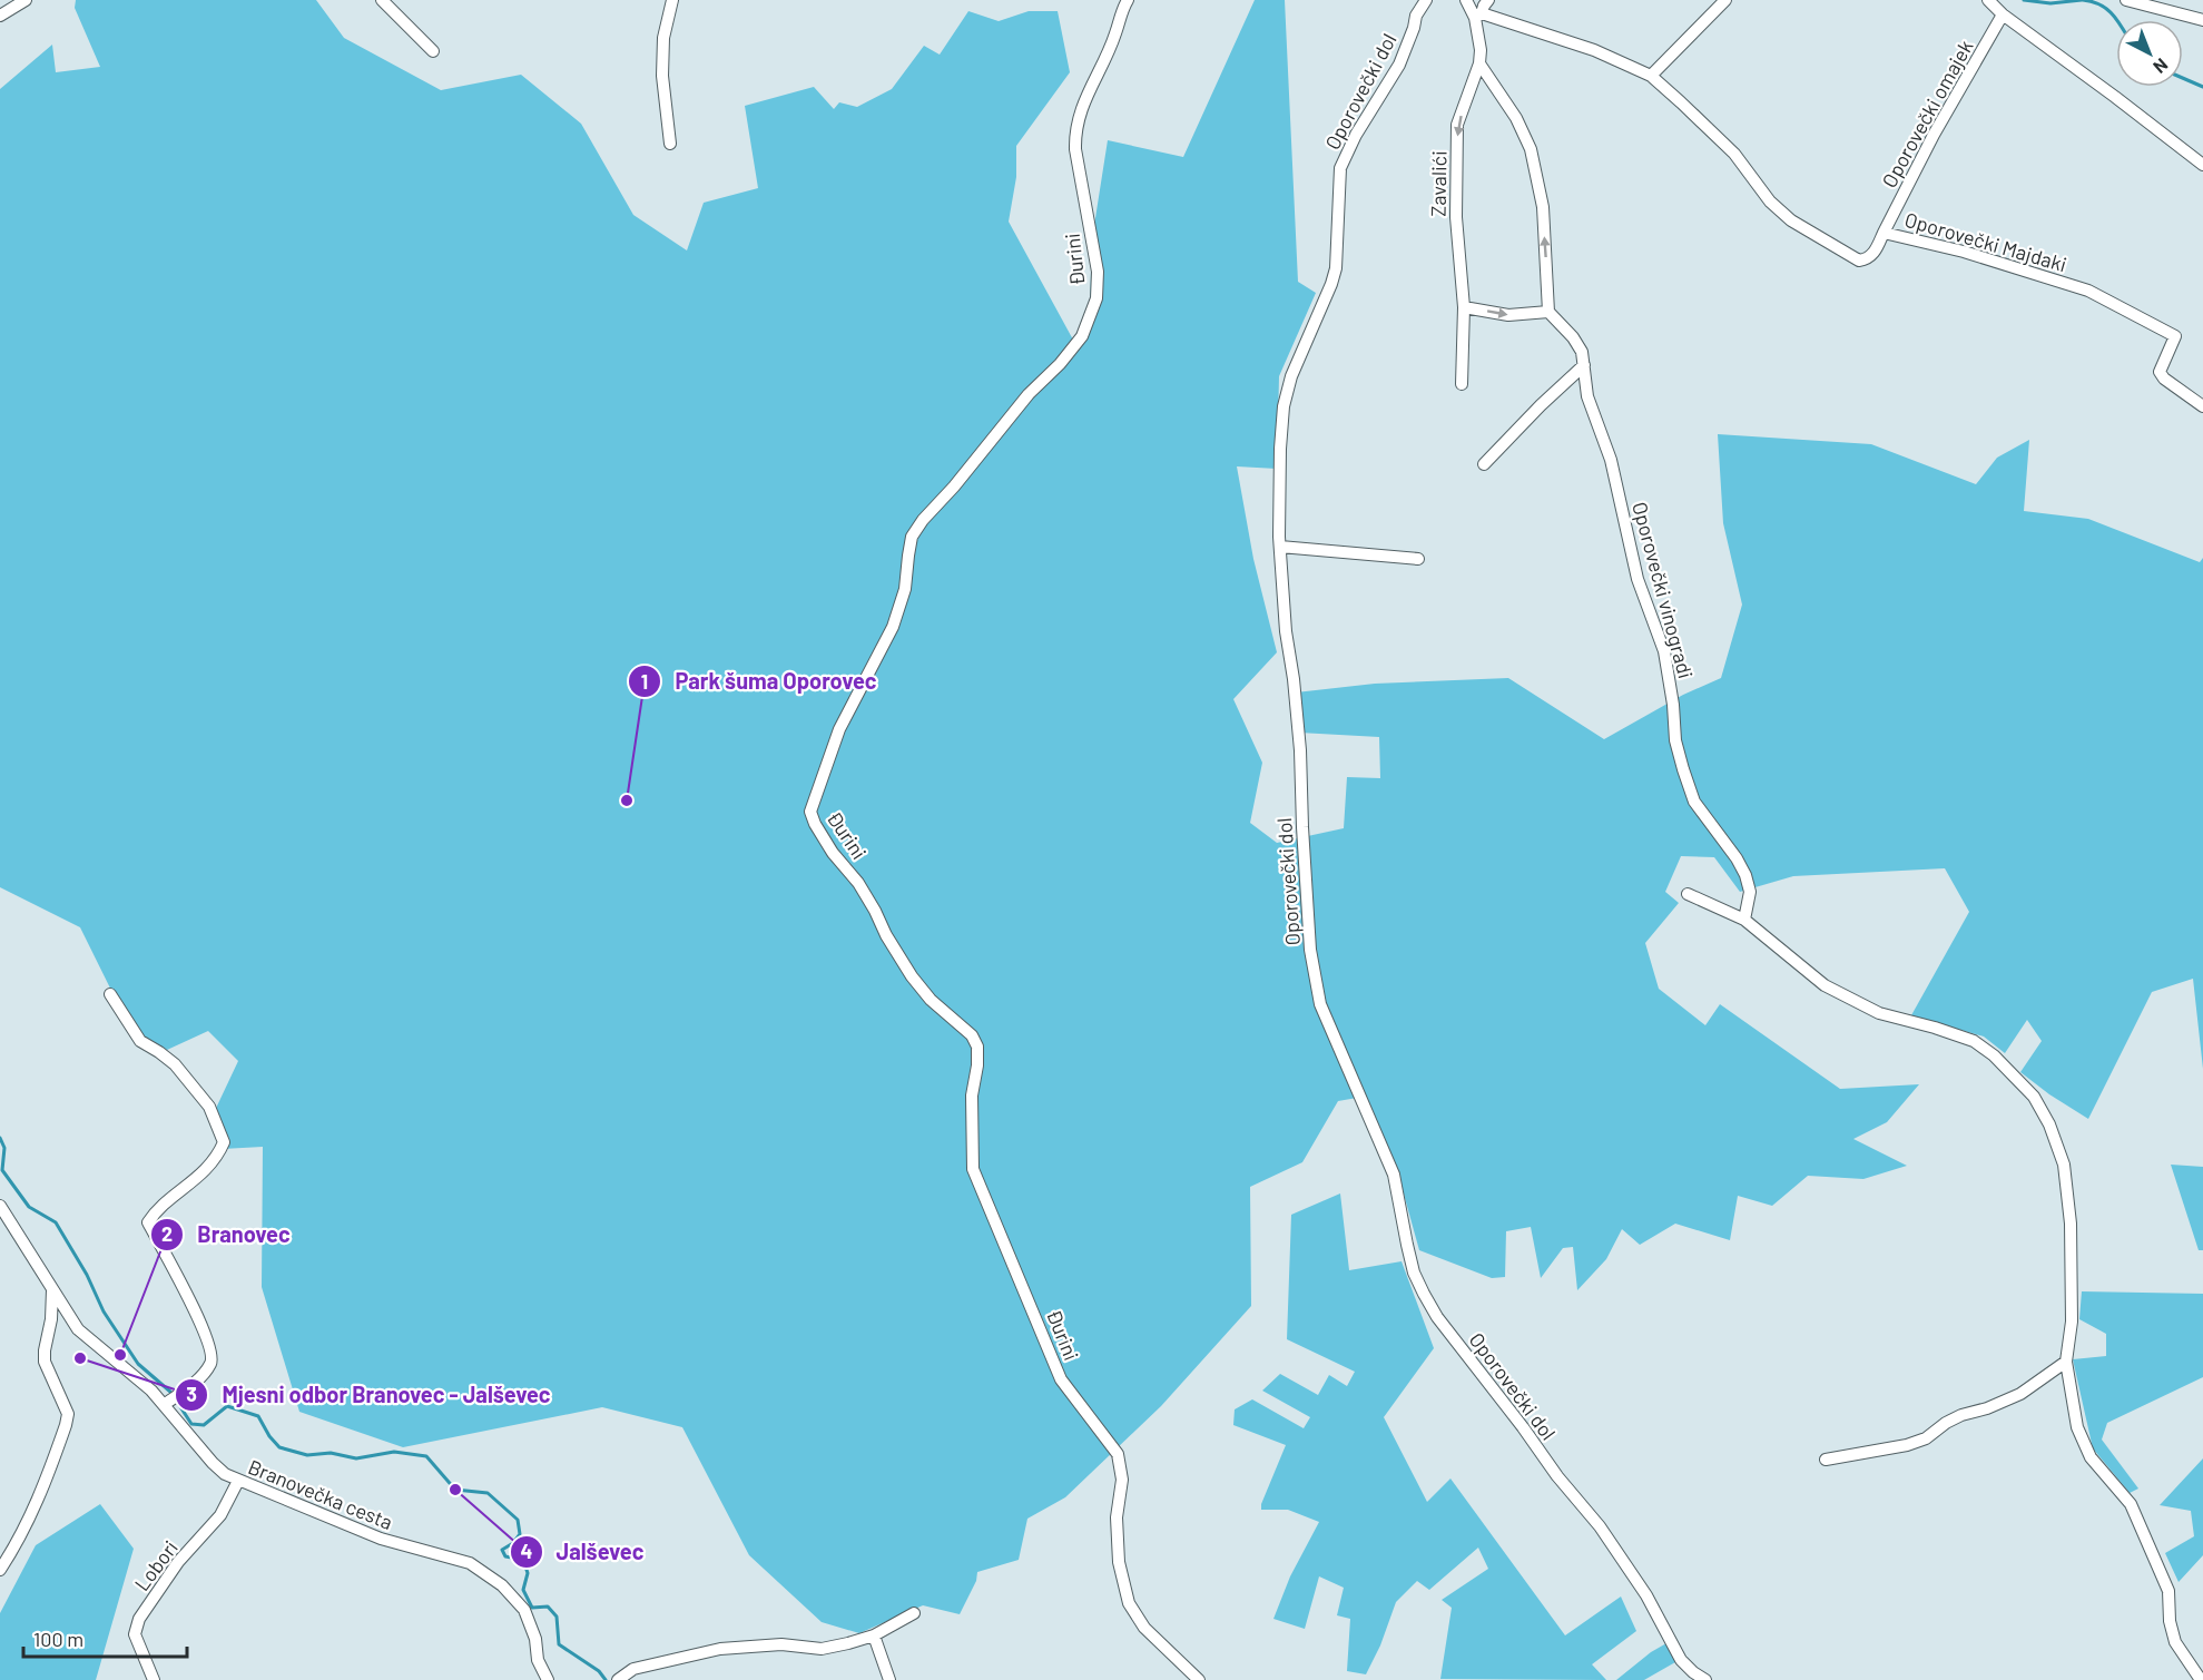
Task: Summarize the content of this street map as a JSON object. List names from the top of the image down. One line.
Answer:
{"streets":{"street":["Oporovečki dol","Oporovečki omajek","Zavalići","Oporovečki Majdaki","Đurini","Oporovečki vinogradi","Branovečka cesta","Lobori"]},"crossings":[["Oporovečki omajek","Oporovečki Majdaki"],["Branovečka cesta","Lobori"]],"places":["Park šuma Oporovec","Branovec","Mjesni odbor Branovec - Jalševec","Jalševec"],"scale_bar":"100 m","north":"bottom right"}
